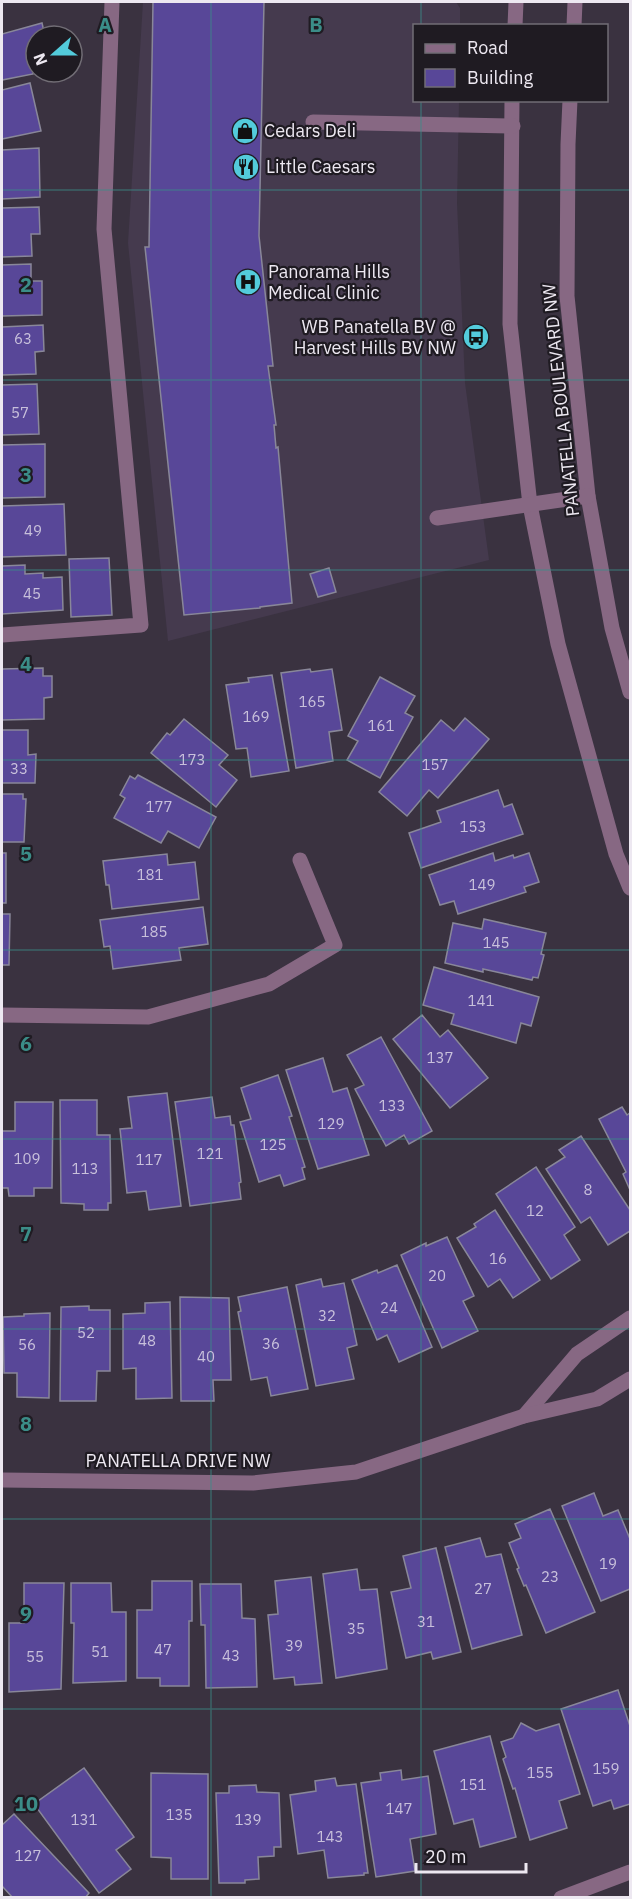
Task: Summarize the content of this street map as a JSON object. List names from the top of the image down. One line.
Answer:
{"streets":{"street":["PANATELLA BOULEVARD NW","PANATELLA DRIVE NW"]},"places":{"shop":["Cedars Deli"],"restaurant":["Little Caesars"],"hospital":["Panorama Hills Medical Clinic"],"bus stop":["WB Panatella BV @ Harvest Hills BV NW"]},"house_numbers":["63","57","49","45","165","169","161","173","157","33","177","153","181","149","185","145","141","137","133","129","125","121","109","117","113","8","12","16","20","24","32","52","48","36","56","40","19","23","27","31","35","39","47","51","43","55","159","155","151","147","135","131","139","143","127"],"legend":["Road","Building"],"scale_bar":"20 m","north":"left","grid":{"columns":["A","B"],"rows":["2","3","4","5","6","7","8","9","10"]}}
